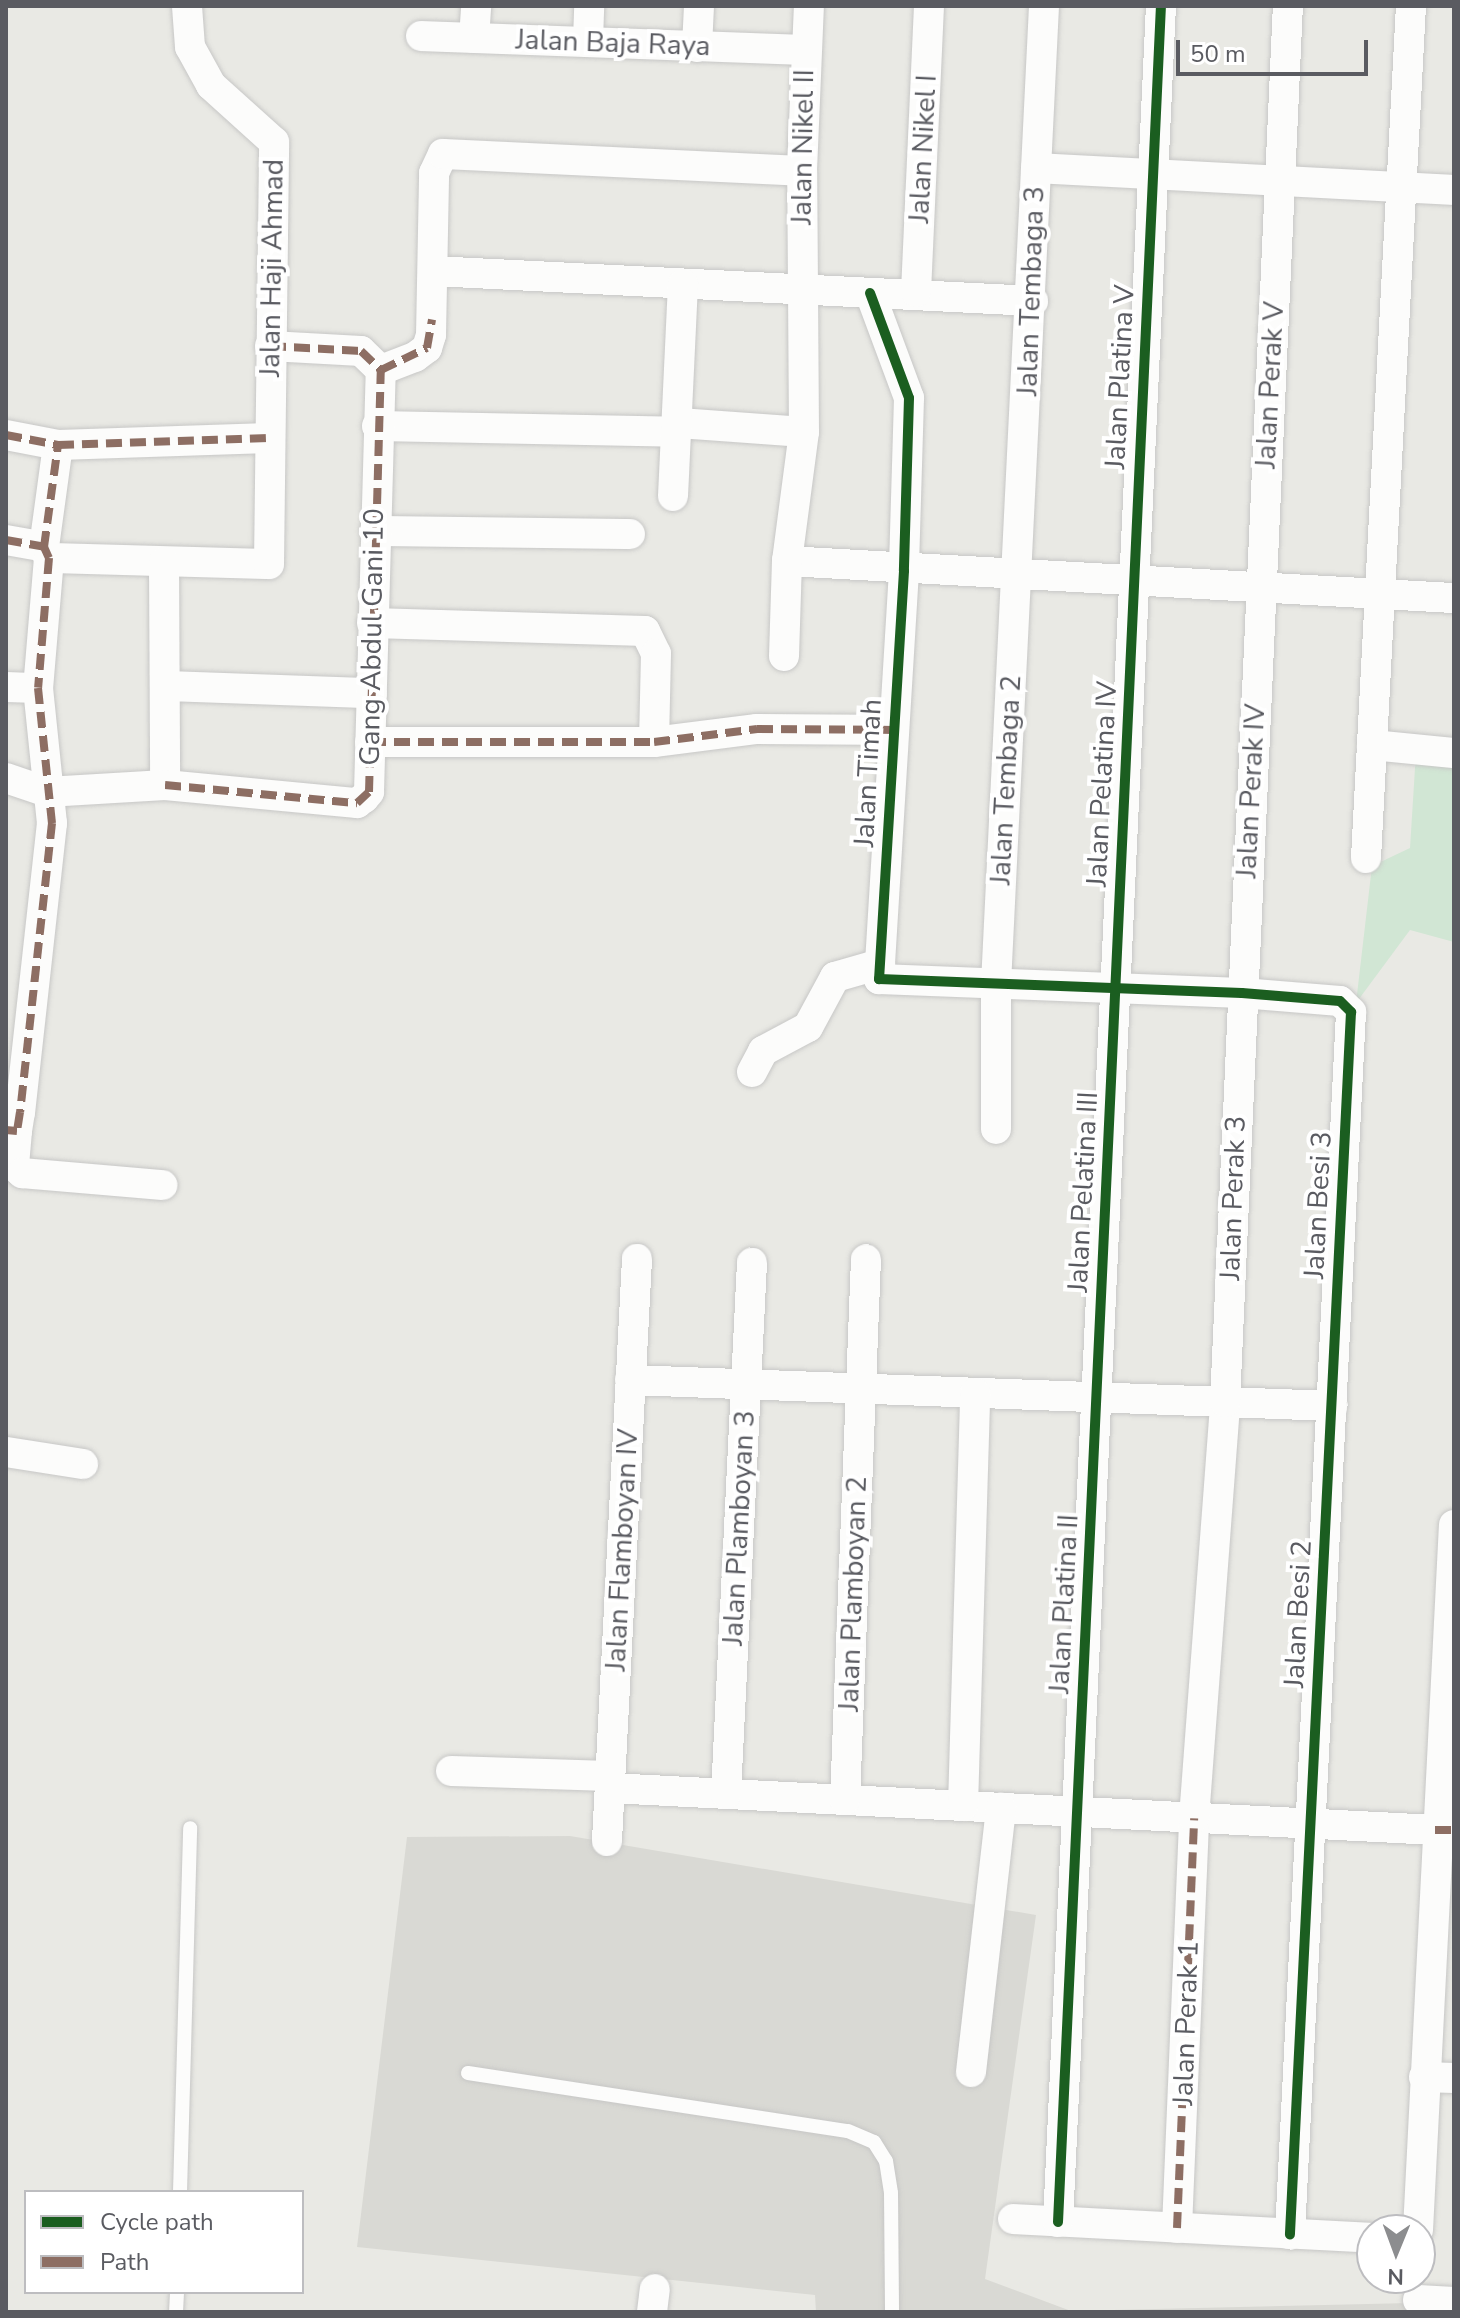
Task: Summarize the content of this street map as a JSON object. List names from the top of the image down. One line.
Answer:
{"streets":{"street":["Jalan Baja Raya","Jalan Nikel II","Jalan Nikel I","Jalan Haji Ahmad","Jalan Tembaga 3","Jalan Platina V","Jalan Perak V","Gang Abdul Gani 10","Jalan Timah","Jalan Tembaga 2","Jalan Pelatina IV","Jalan Perak IV","Jalan Pelatina III","Jalan Perak 3","Jalan Besi 3","Jalan Plamboyan 3","Jalan Flamboyan IV","Jalan Plamboyan 2","Jalan Platina II","Jalan Besi 2","Jalan Perak 1"]},"crossings":[["Jalan Baja Raya","Jalan Nikel II"],["Jalan Tembaga 3","Jalan Tembaga 2"],["Jalan Platina V","Jalan Pelatina IV"],["Jalan Perak V","Jalan Perak IV"],["Jalan Pelatina IV","Jalan Pelatina III"],["Jalan Perak IV","Jalan Perak 3"],["Jalan Perak IV","Jalan Besi 3"],["Jalan Pelatina III","Jalan Platina II"],["Jalan Perak 3","Jalan Besi 3"],["Jalan Perak 3","Jalan Perak 1"],["Jalan Besi 3","Jalan Besi 2"]],"legend":["Cycle path","Path"],"scale_bar":"50 m","north":"bottom"}
